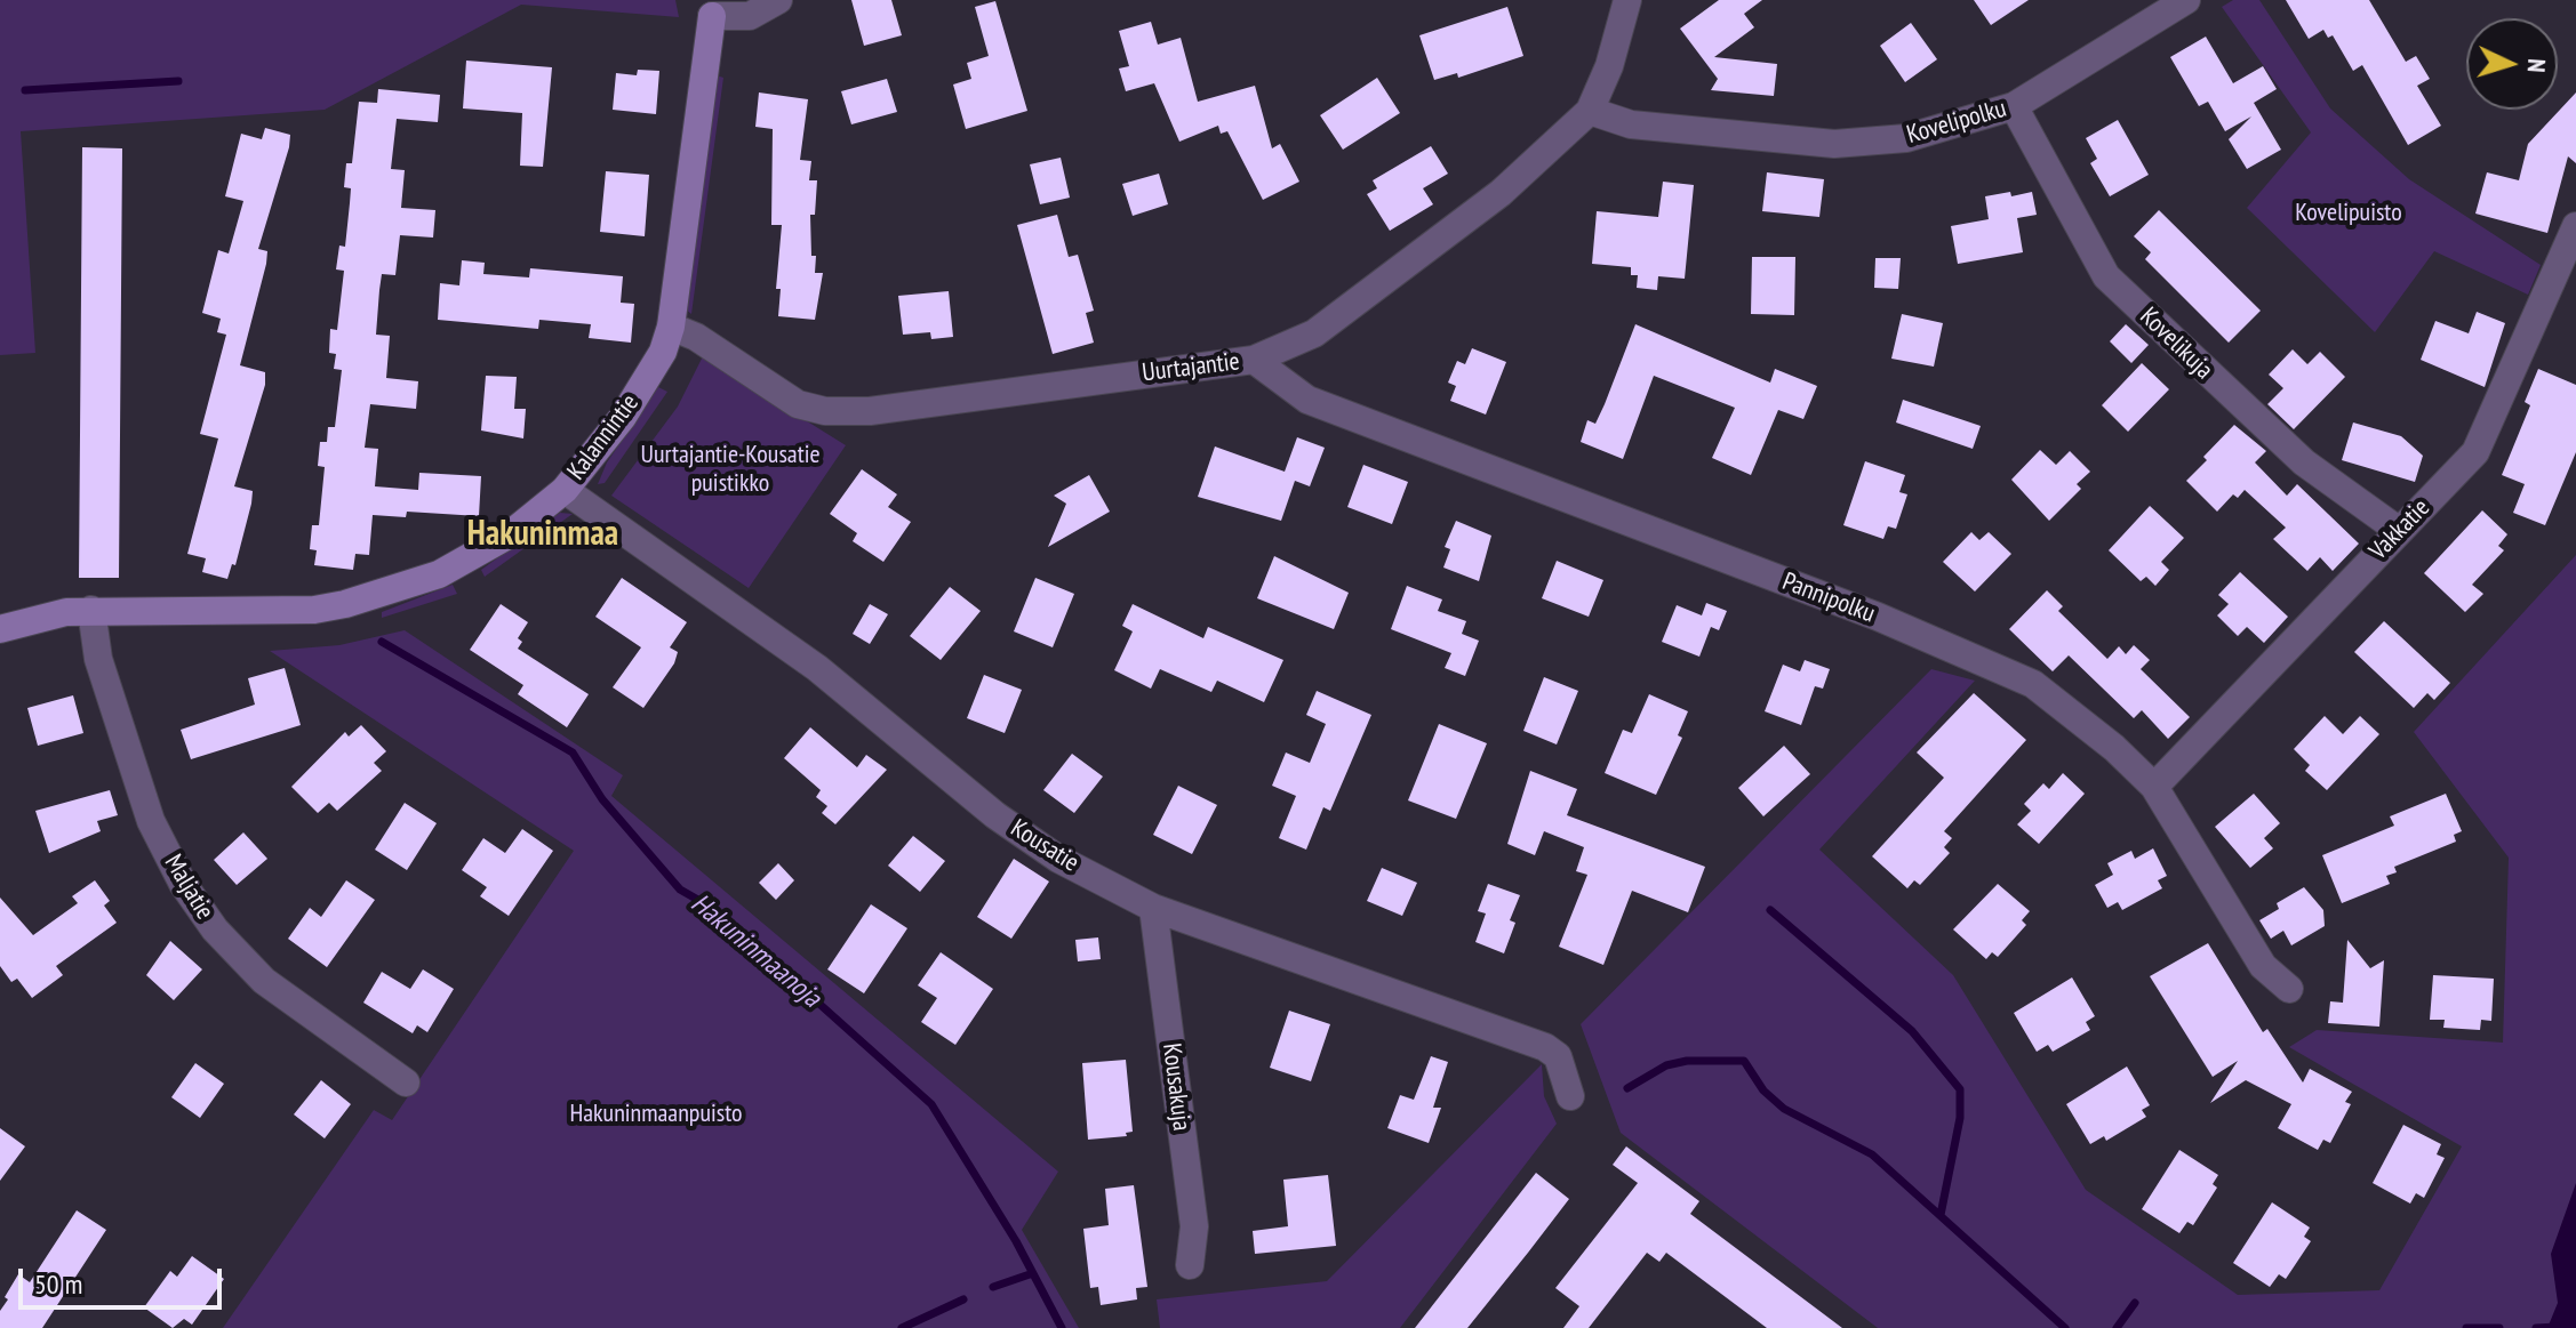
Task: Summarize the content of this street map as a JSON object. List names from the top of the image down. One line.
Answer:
{"streets":{"street":["Kovelipolku","Kovelikuja","Uurtajantie","Kalannintie","Vakkatie","Pannipolku","Kousatie","Maljatie","Kousakuja"]},"crossings":[["Kovelipolku","Kovelikuja"],["Kovelipolku","Uurtajantie"],["Kovelikuja","Vakkatie"],["Uurtajantie","Kalannintie"],["Uurtajantie","Pannipolku"],["Kalannintie","Kousatie"],["Kalannintie","Maljatie"],["Vakkatie","Pannipolku"],["Kousatie","Kousakuja"]],"districts":["Hakuninmaa"],"water":["Hakuninmaanoja"],"parks":["Kovelipuisto","Uurtajantie-Kousatie puistikko","Hakuninmaanpuisto"],"scale_bar":"50 m","north":"right"}
